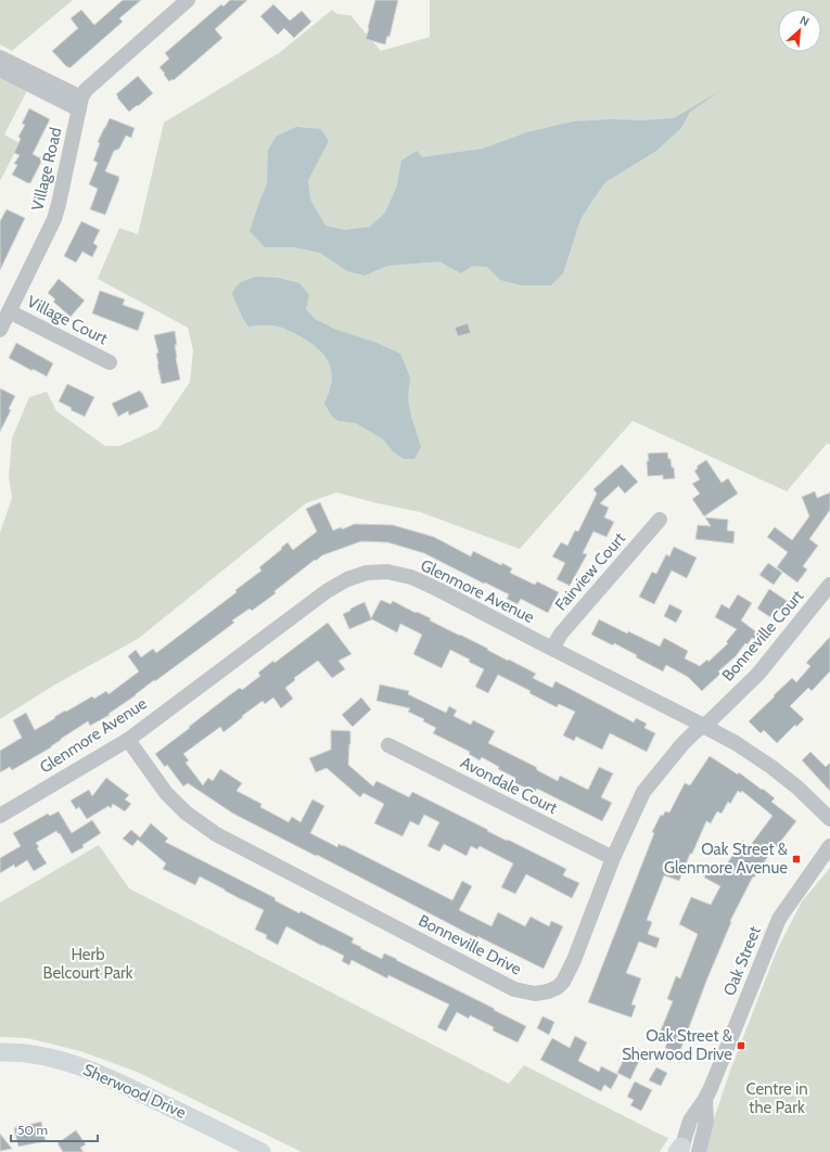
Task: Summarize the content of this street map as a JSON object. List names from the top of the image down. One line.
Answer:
{"streets":{"main road":["Sherwood Drive"],"street":["Village Road","Village Court","Fairview Court","Glenmore Avenue","Bonneville Court","Avondale Court","Bonneville Drive","Oak Street"]},"crossings":[["Village Road","Village Court"],["Fairview Court","Glenmore Avenue"],["Glenmore Avenue","Bonneville Court"],["Glenmore Avenue","Bonneville Drive"],["Bonneville Court","Bonneville Drive"],["Avondale Court","Bonneville Drive"]],"parks":["Herb Belcourt Park","Centre in the Park"],"places":{"transit":["Oak Street & Glenmore Avenue","Oak Street & Sherwood Drive"]},"scale_bar":"50 m","north":"top right"}
